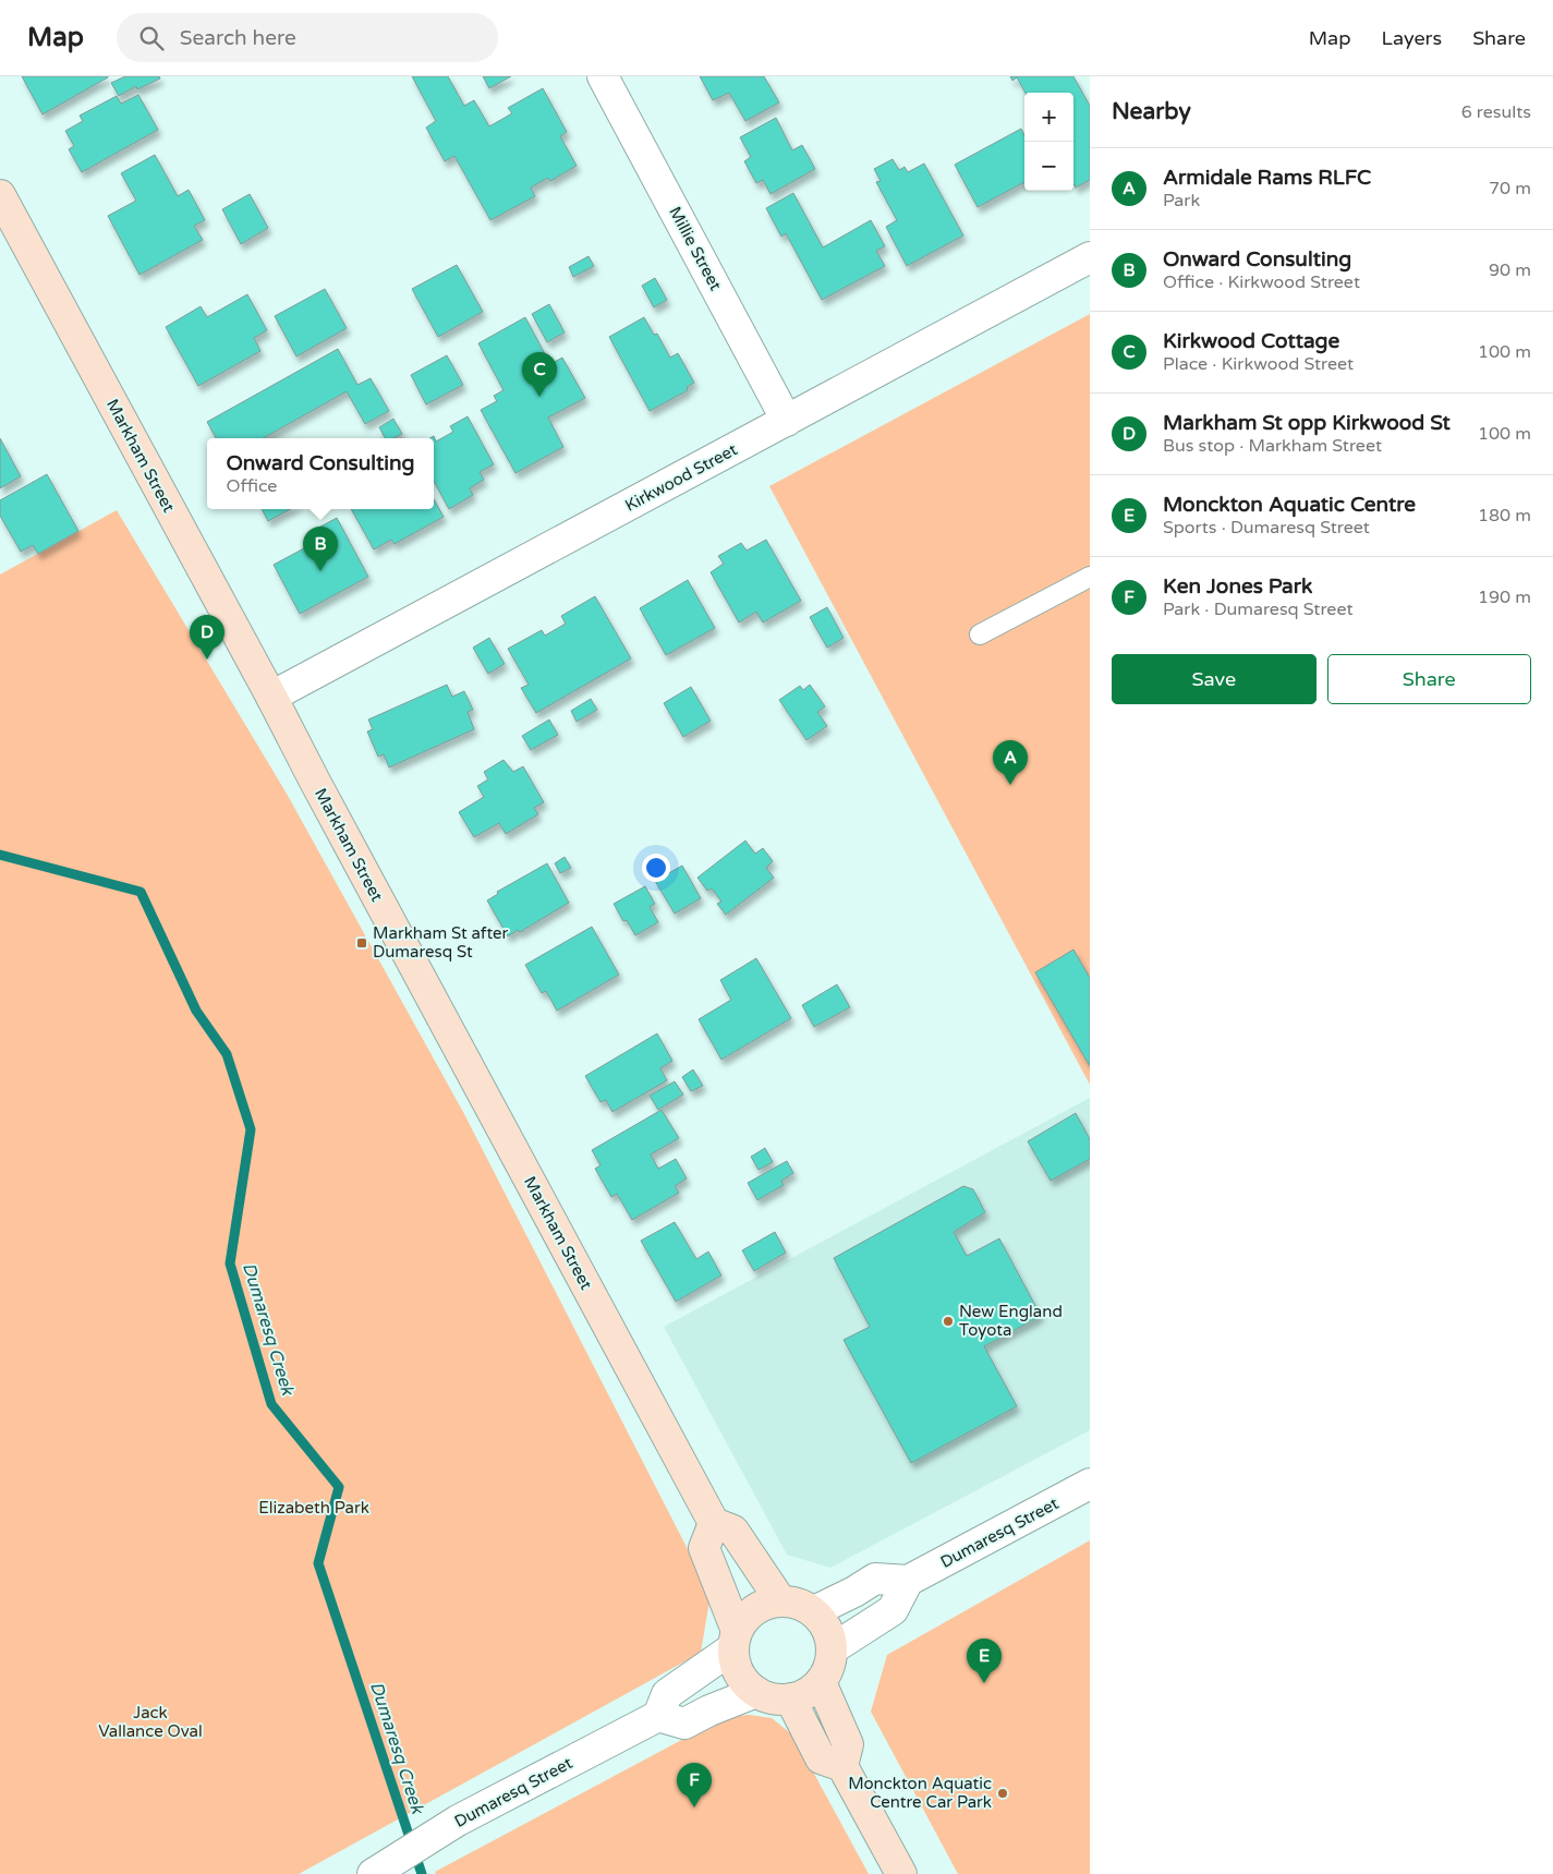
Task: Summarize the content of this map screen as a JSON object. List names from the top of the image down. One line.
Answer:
{"streets":{"street":["Millie Street","Markham Street","Kirkwood Street","Dumaresq Street"]},"crossings":[["Millie Street","Kirkwood Street"],["Markham Street","Kirkwood Street"]],"water":["Dumaresq Creek"],"parks":["Elizabeth Park","Jack Vallance Oval"],"places":{"transit":["Markham St after Dumaresq St"],"other":["New England Toyota","Monckton Aquatic Centre Car Park"]},"page":{"header":"Map","search":"Search here","nav":["Map","Layers","Share"],"heading":["Nearby","6 results"],"map_buttons":["+","−"],"list":[{"mark":"A","name":"Armidale Rams RLFC","note":"Park","value":"70 m"},{"mark":"B","name":"Onward Consulting","note":"Office · Kirkwood Street","value":"90 m"},{"mark":"C","name":"Kirkwood Cottage","note":"Place · Kirkwood Street","value":"100 m"},{"mark":"D","name":"Markham St opp Kirkwood St","note":"Bus stop · Markham Street","value":"100 m"},{"mark":"E","name":"Monckton Aquatic Centre","note":"Sports · Dumaresq Street","value":"180 m"},{"mark":"F","name":"Ken Jones Park","note":"Park · Dumaresq Street","value":"190 m"}],"pins":["C","B","D","A","E","F"],"popup":["Onward Consulting","Office"],"buttons":["Save","Share"]}}
